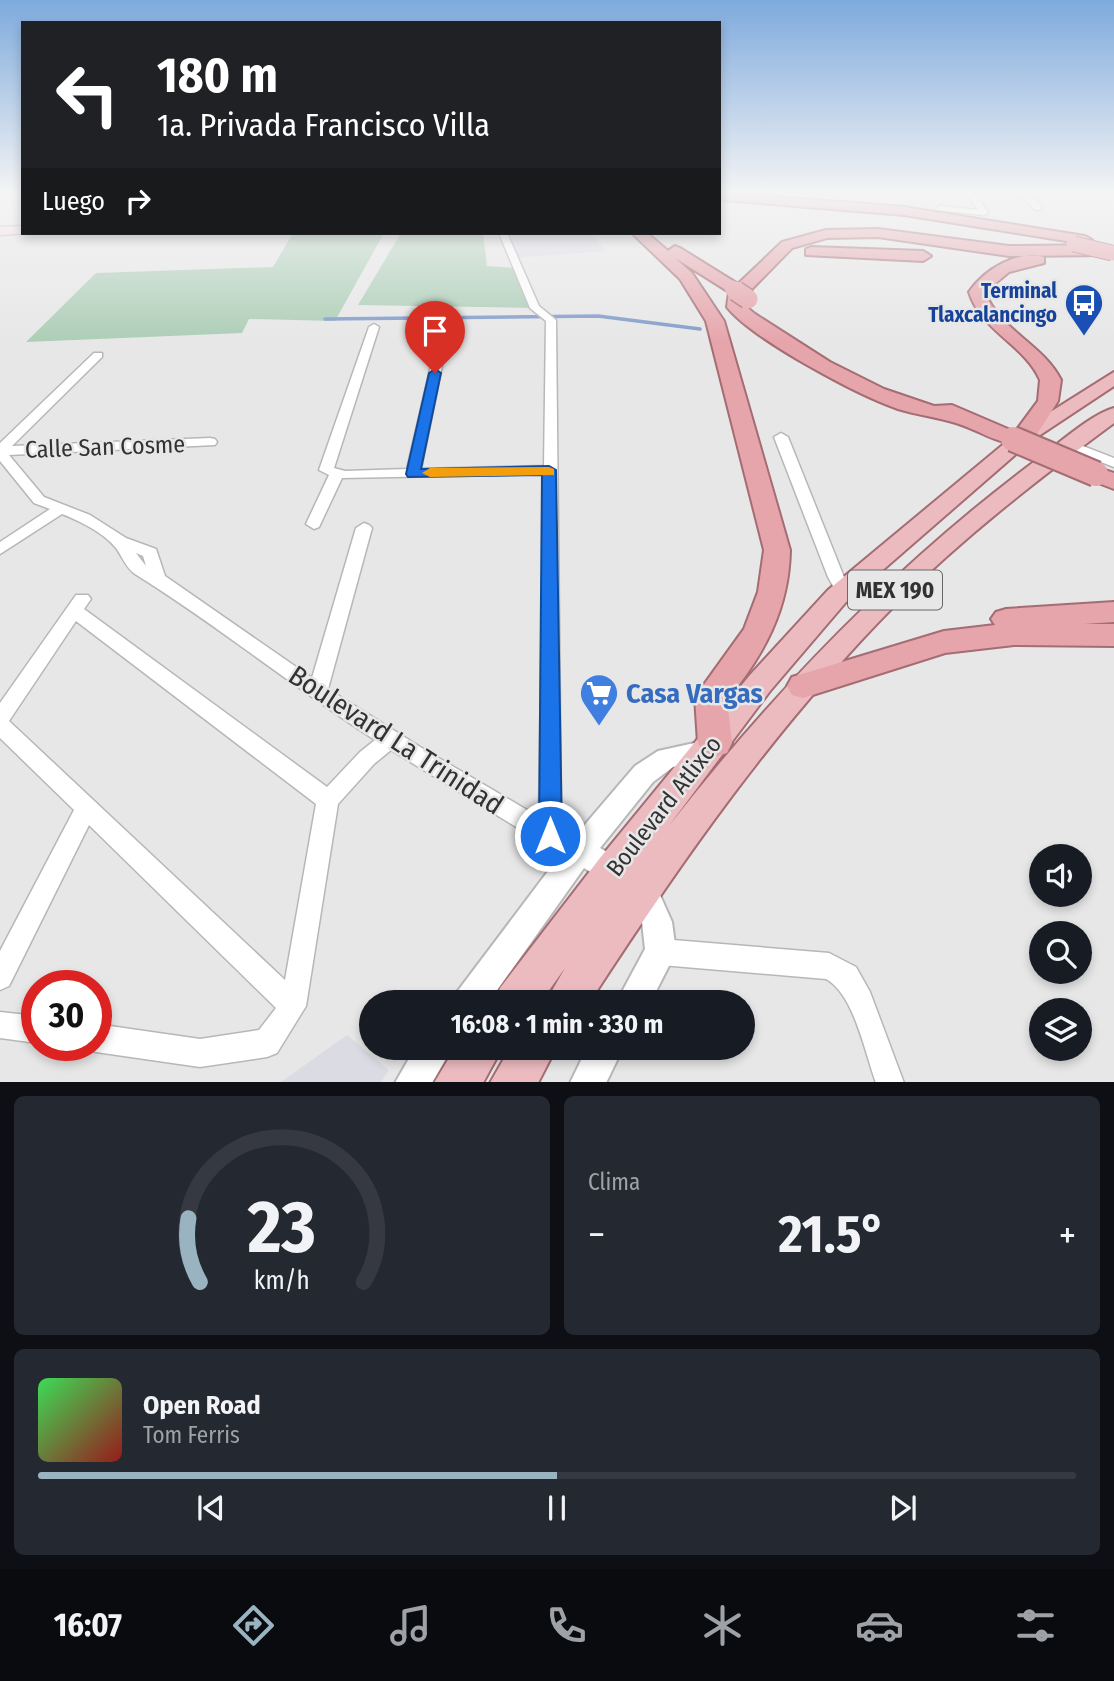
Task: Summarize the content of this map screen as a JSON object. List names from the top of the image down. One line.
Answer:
{"streets":{"main road":["MEX 190","Boulevard Atlixco"],"street":["Calle San Cosme","Boulevard La Trinidad"]},"crossings":[["Calle San Cosme","Boulevard La Trinidad"],["MEX 190","Boulevard La Trinidad"],["MEX 190","Boulevard Atlixco"],["Boulevard La Trinidad","Boulevard Atlixco"]],"places":{"bus stop":["Terminal Tlaxcalancingo"],"supermarket":["Casa Vargas"]},"page":{"turn":["180 m","1a. Privada Francisco Villa"],"then":"Luego","limit":"30","trip":"16:08 · 1 min · 330 m","tile":"Clima","heat":["−","21.5°","+"],"song":["Open Road","Tom Ferris"],"tabs":"16:07","gauge":["23","km/h"]}}
